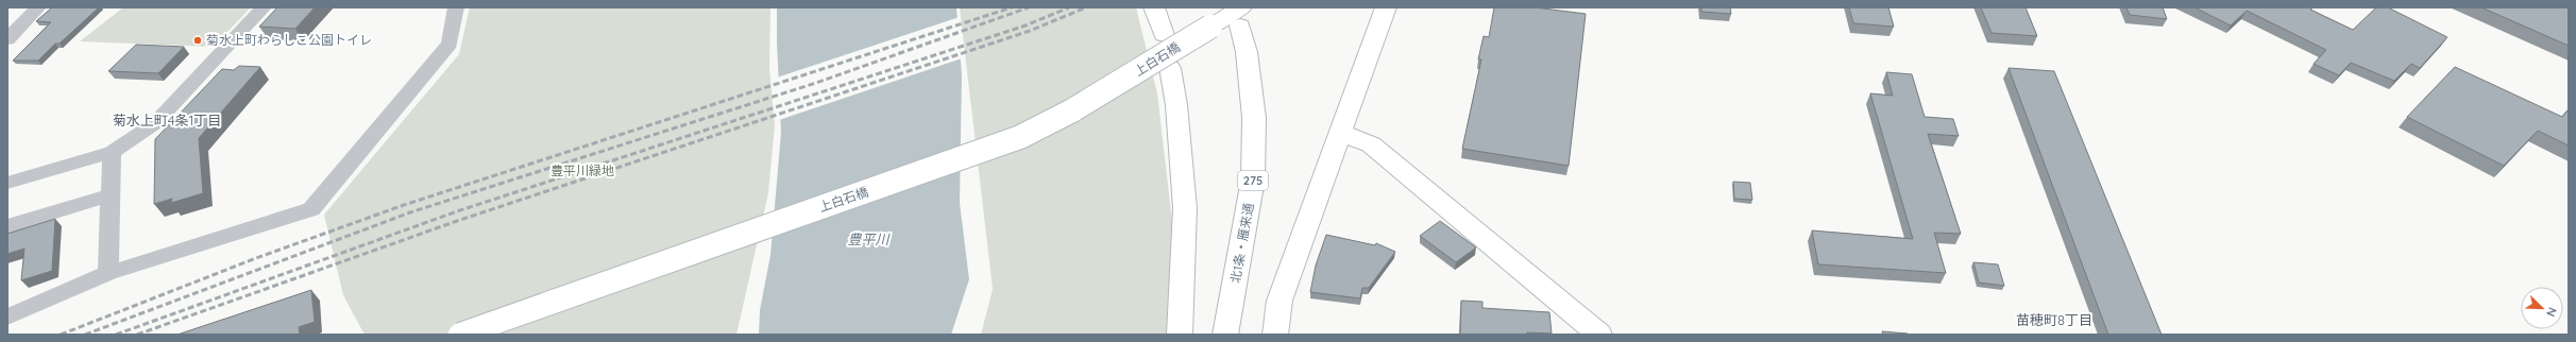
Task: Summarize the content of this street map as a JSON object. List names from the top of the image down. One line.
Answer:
{"streets":{"main road":["上白石橋","275","北1条・雁来通"]},"crossings":[["上白石橋","北1条・雁来通"]],"districts":["菊水上町4条1丁目","苗穂町8丁目"],"water":["豊平川"],"parks":["豊平川緑地"],"places":["菊水上町わらしこ公園トイレ"],"north":"bottom right"}
